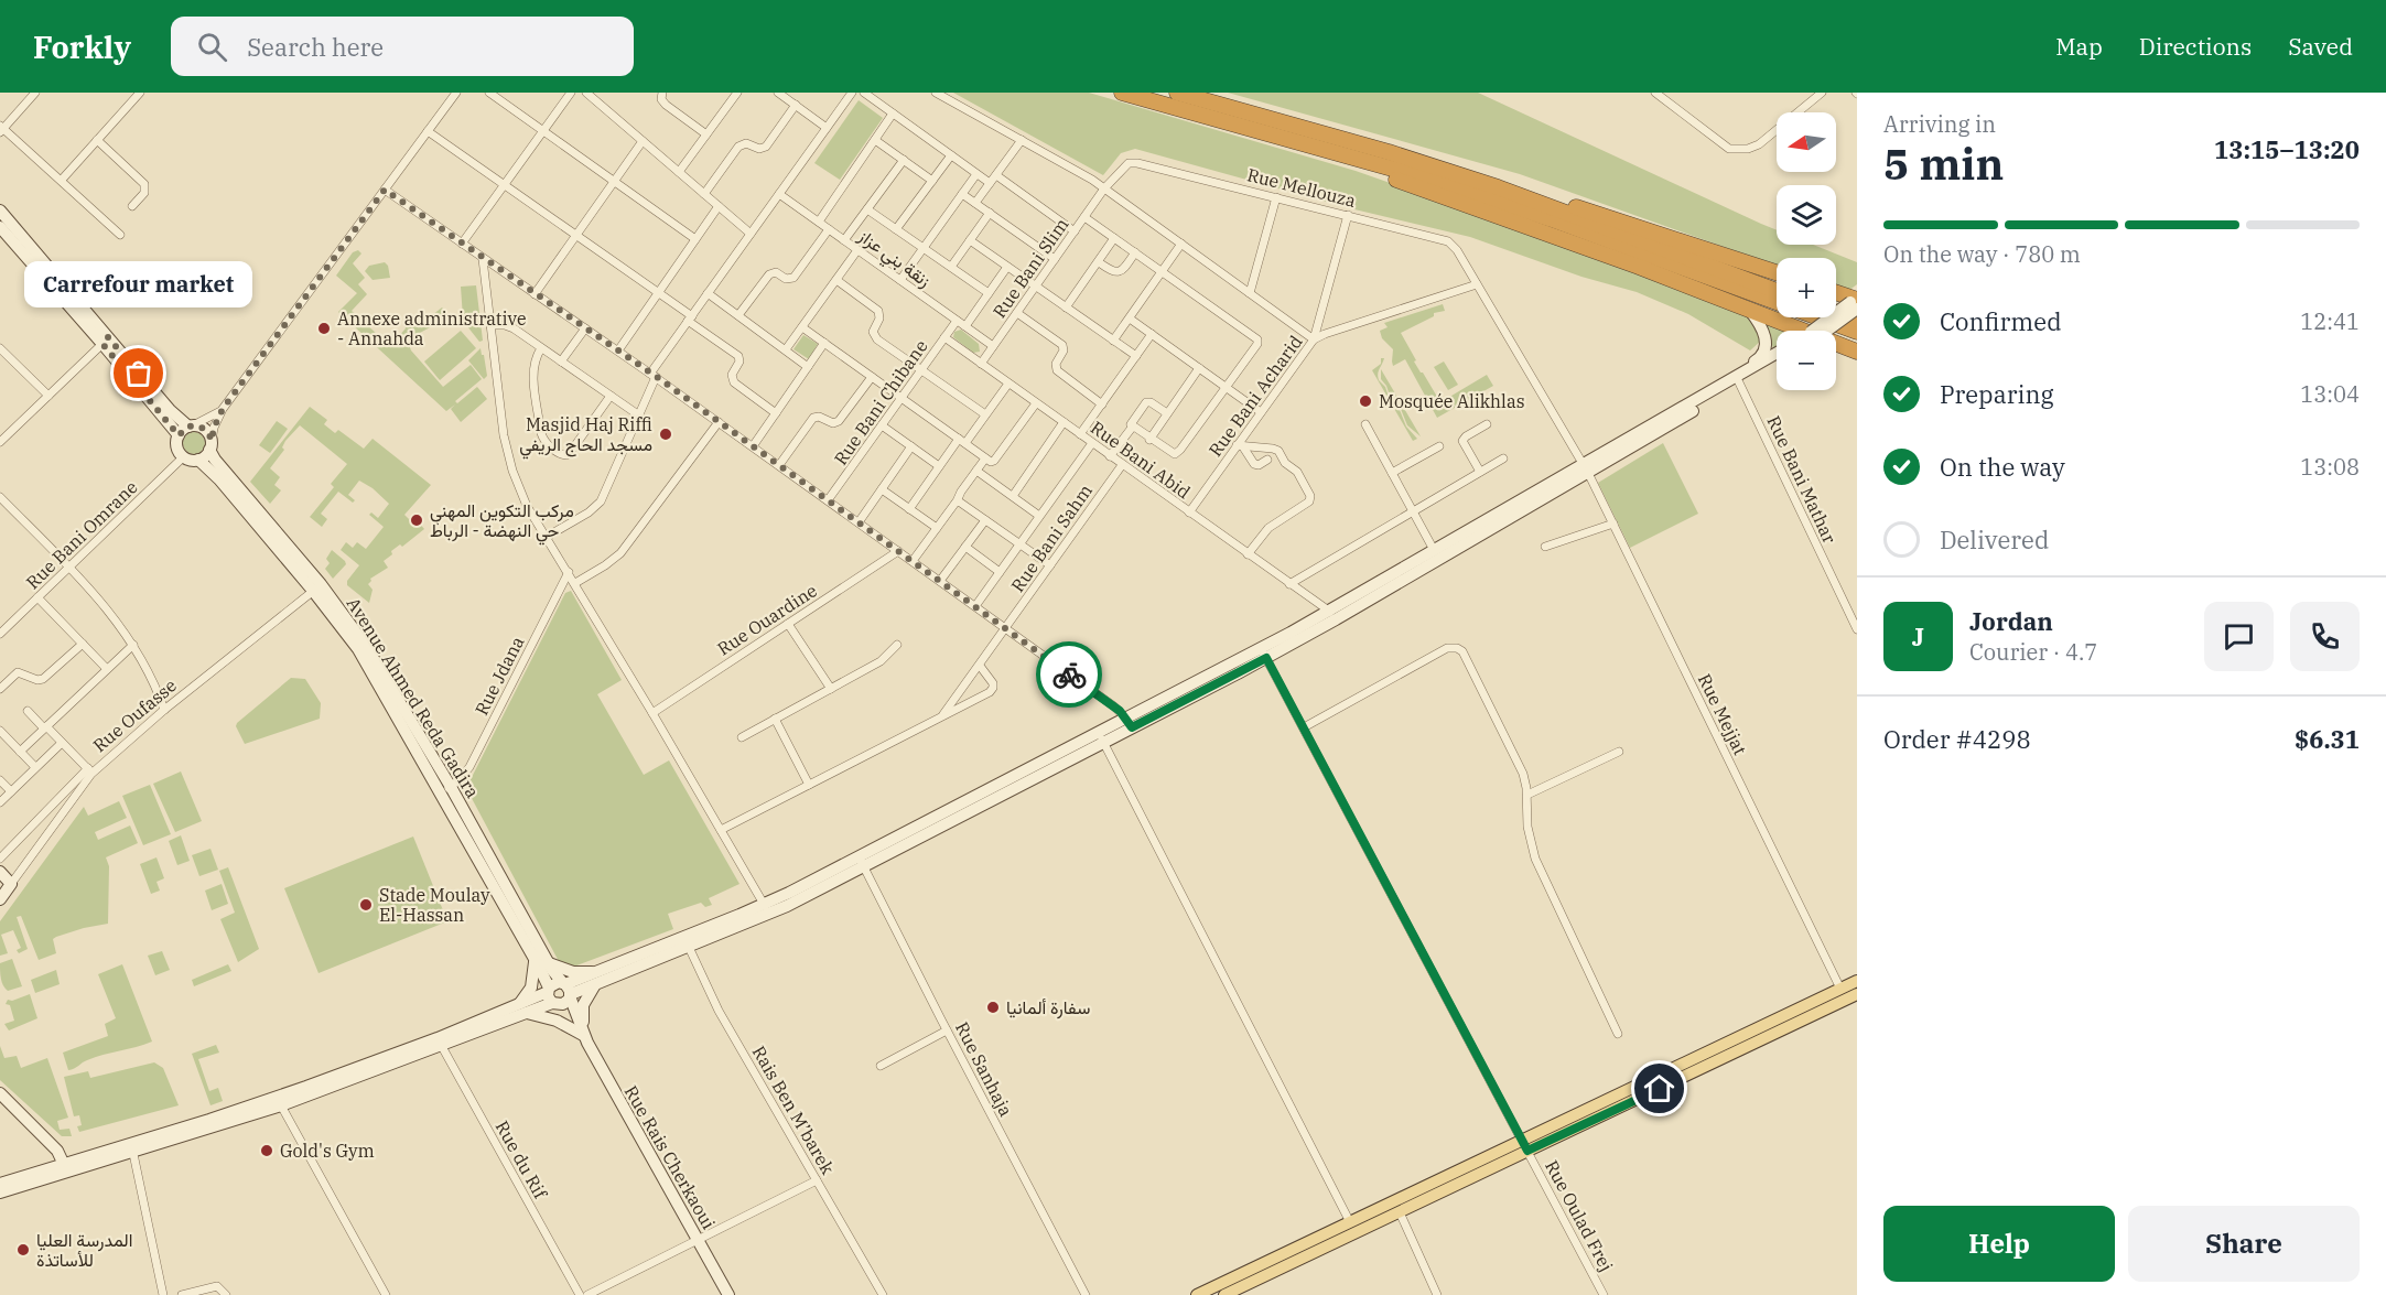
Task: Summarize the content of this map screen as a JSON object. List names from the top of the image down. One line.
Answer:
{"streets":{"main road":["Avenue Ahmed Reda Gadira","Rue Oufasse","Rue Rais Cherkaoui"],"street":["Rue Mellouza","زنقة بني عزاز","Rue Bani Slim","Rue Bani Acharid","Rue Bani Chibane","Rue Bani Abid","Rue Bani Mathar","Rue Bani Omrane","Rue Bani Sahm","Rue Ouardine","Rue Jdana","Rue Mejjat","Rue Sanhaja","Rais Ben M’barek","Rue du Rif","Rue Oulad Frej"]},"crossings":[["Rue Mellouza","Rue Bani Slim"],["Rue Mellouza","Rue Bani Acharid"],["Rue Mellouza","Rue Mejjat"],["زنقة بني عزاز","Rue Bani Slim"],["زنقة بني عزاز","Rue Bani Chibane"],["Rue Bani Slim","Rue Bani Abid"],["Rue Bani Acharid","Rue Bani Abid"],["Rue Bani Chibane","Rue Bani Abid"],["Rue Bani Abid","Rue Bani Sahm"],["Rue Bani Omrane","Avenue Ahmed Reda Gadira"],["Rue Jdana","Avenue Ahmed Reda Gadira"],["Avenue Ahmed Reda Gadira","Rue Oufasse"],["Avenue Ahmed Reda Gadira","Rue Rais Cherkaoui"]],"places":["Annexe administrative - Annahda","Carrefour market","Mosquée Alikhlas","Masjid Haj Riffi مسجد الحاج الريفي","مركب التكوين المهني حي النهضة - الرباط","Stade Moulay El-Hassan","سفارة ألمانيا","Gold's Gym","المدرسة العليا للأساتذة"],"north":"left","page":{"header":"Forkly","search":"Search here","nav":["Map","Directions","Saved"],"heading":["5 min","Arriving in","13:15–13:20"],"panel":["Jordan","Courier · 4.7","Order #4298","$6.31"],"map_buttons":["+","−"],"bar":"On the way · 780 m","bubble":"Carrefour market","list":[["Confirmed","12:41"],["Preparing","13:04"],["On the way","13:08"],"Delivered"],"round":"J","buttons":["Help","Share"]}}
